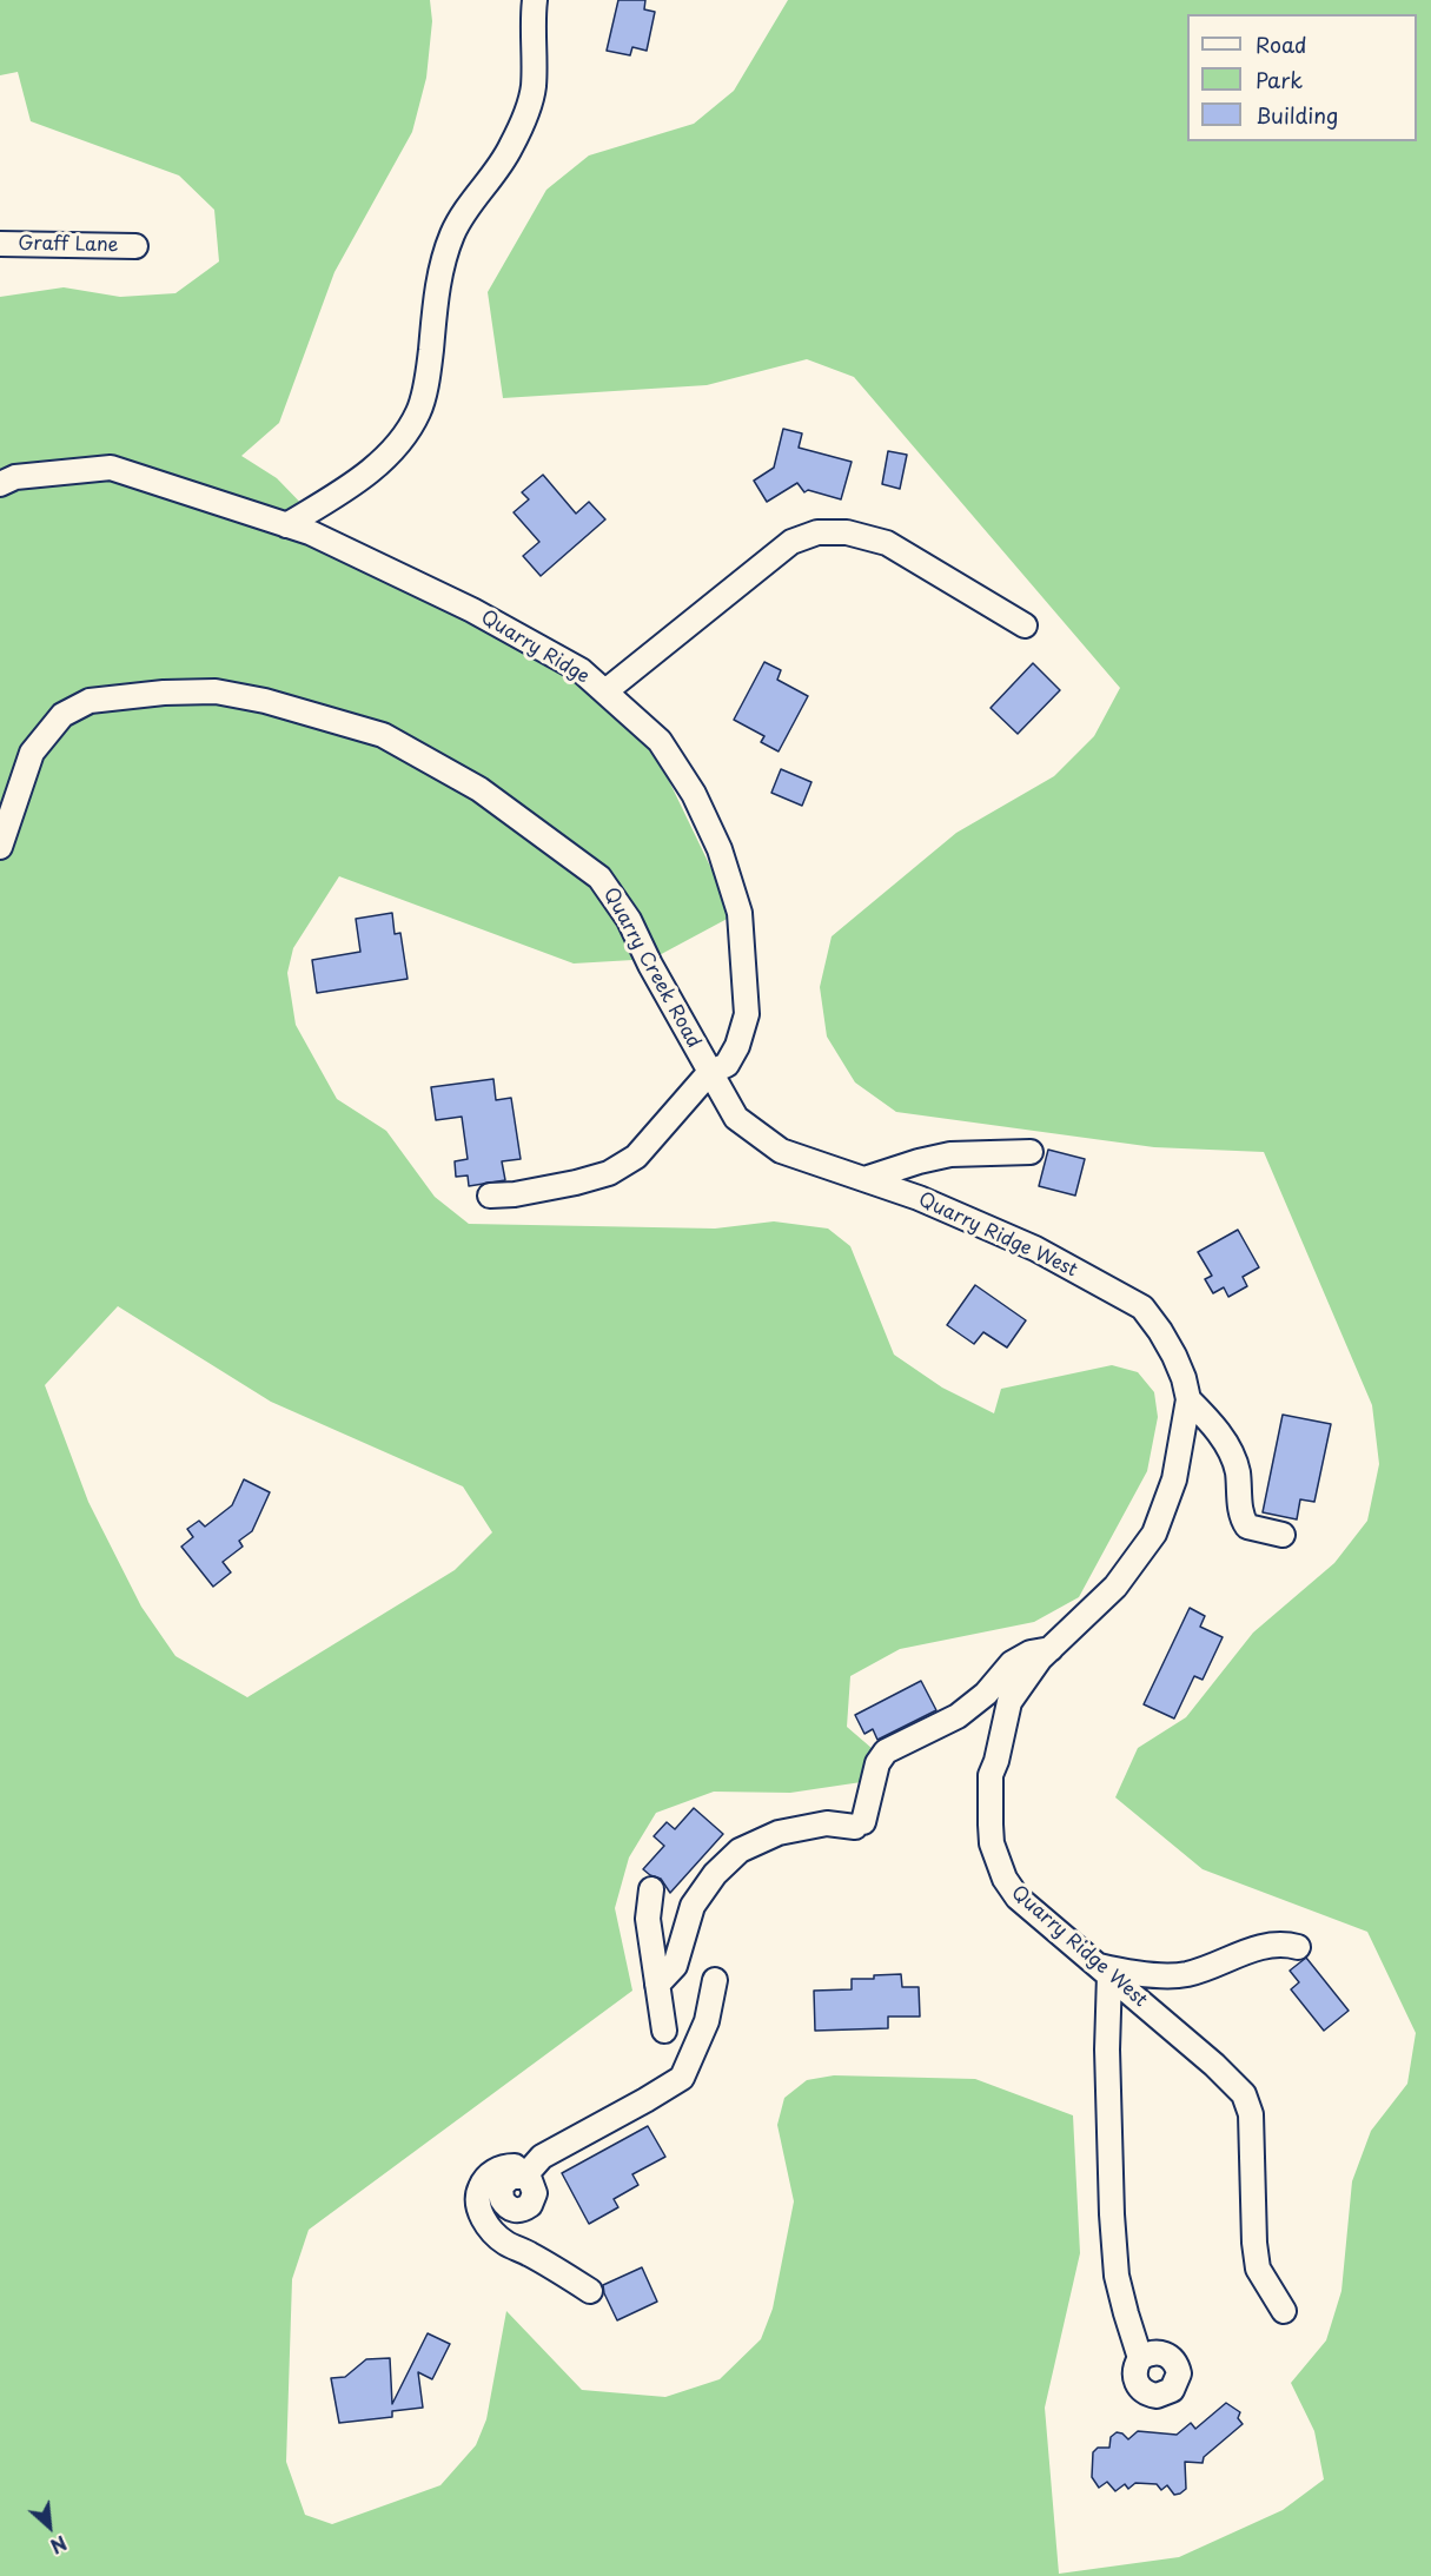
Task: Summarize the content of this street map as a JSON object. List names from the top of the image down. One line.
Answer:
{"streets":{"street":["Graff Lane","Quarry Ridge","Quarry Creek Road","Quarry Ridge West"]},"crossings":[["Quarry Ridge","Quarry Creek Road"],["Quarry Ridge","Quarry Ridge West"],["Quarry Creek Road","Quarry Ridge West"]],"legend":["Road","Park","Building"],"north":"bottom right"}
